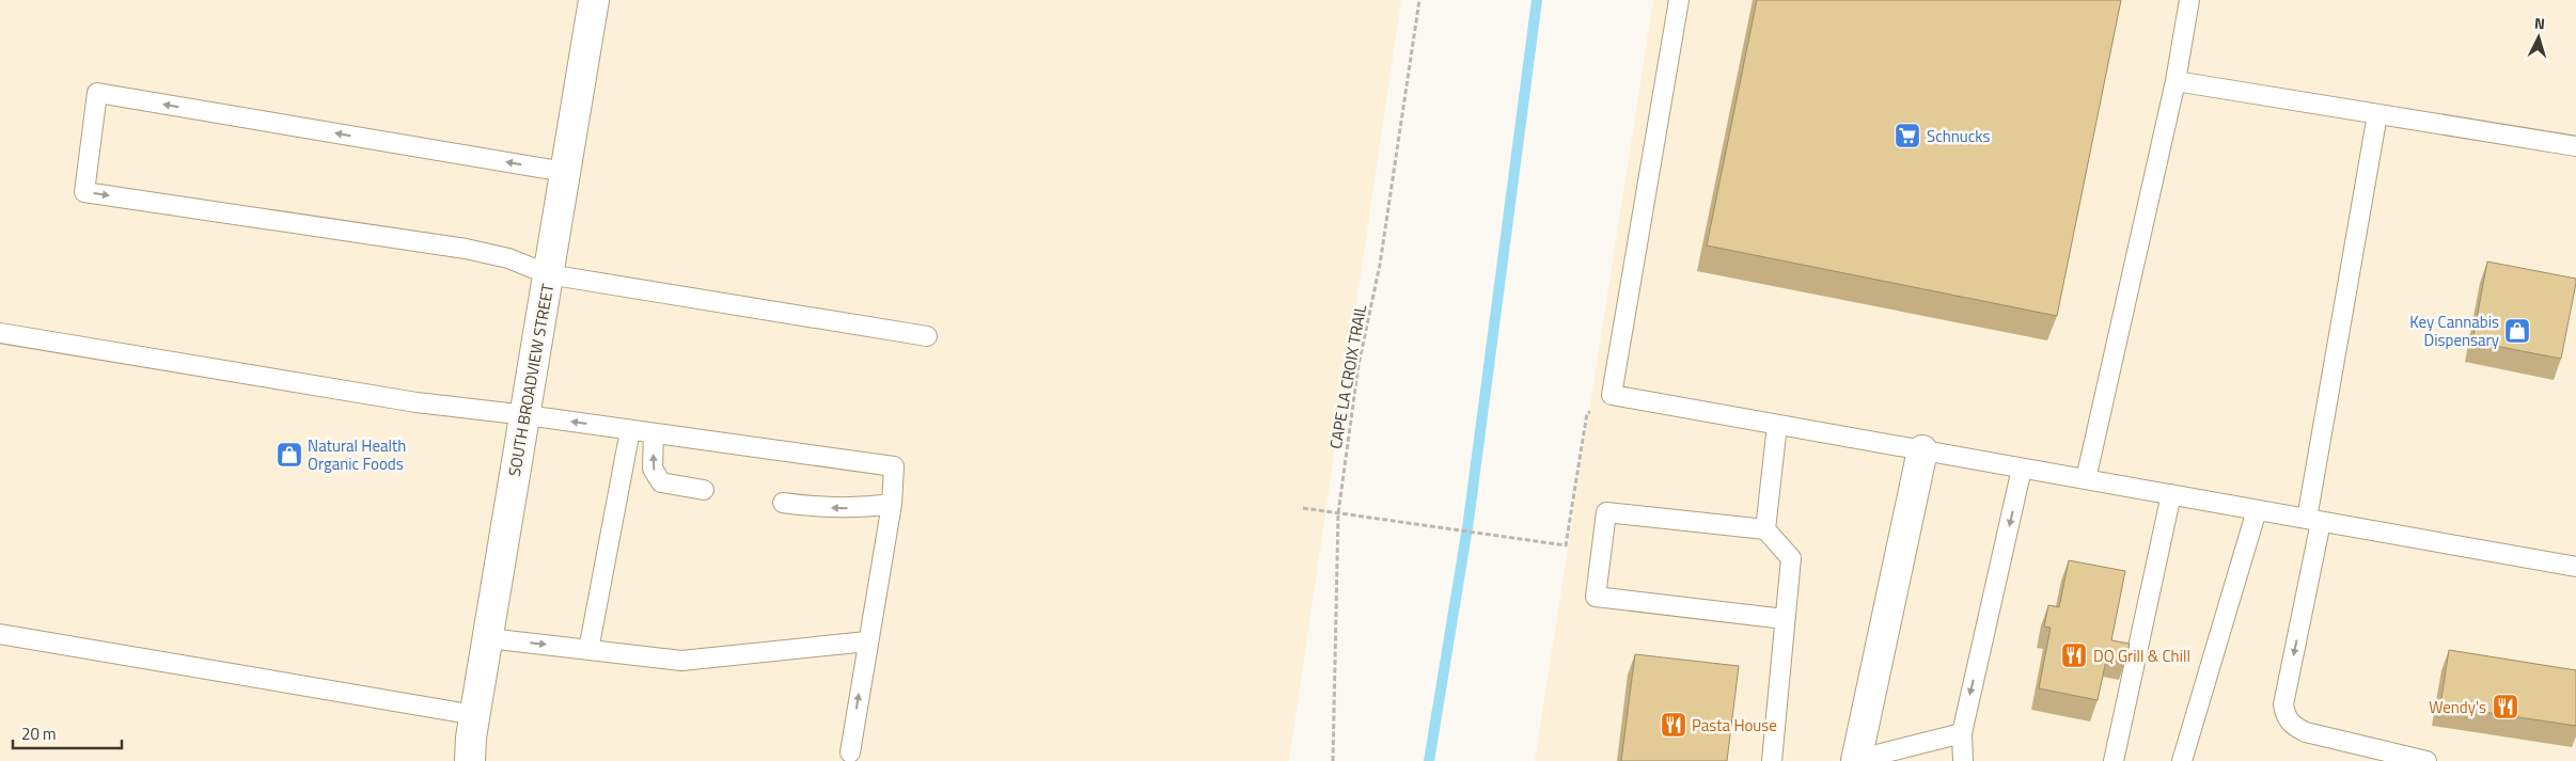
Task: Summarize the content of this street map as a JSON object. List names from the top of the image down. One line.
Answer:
{"streets":{"street":["SOUTH BROADVIEW STREET"],"path":["CAPE LA CROIX TRAIL"]},"places":{"supermarket":["Schnucks"],"shop":["Key Cannabis Dispensary","Natural Health Organic Foods"],"restaurant":["DQ Grill & Chill","Wendy's","Pasta House"]},"scale_bar":"20 m","north":"top"}
